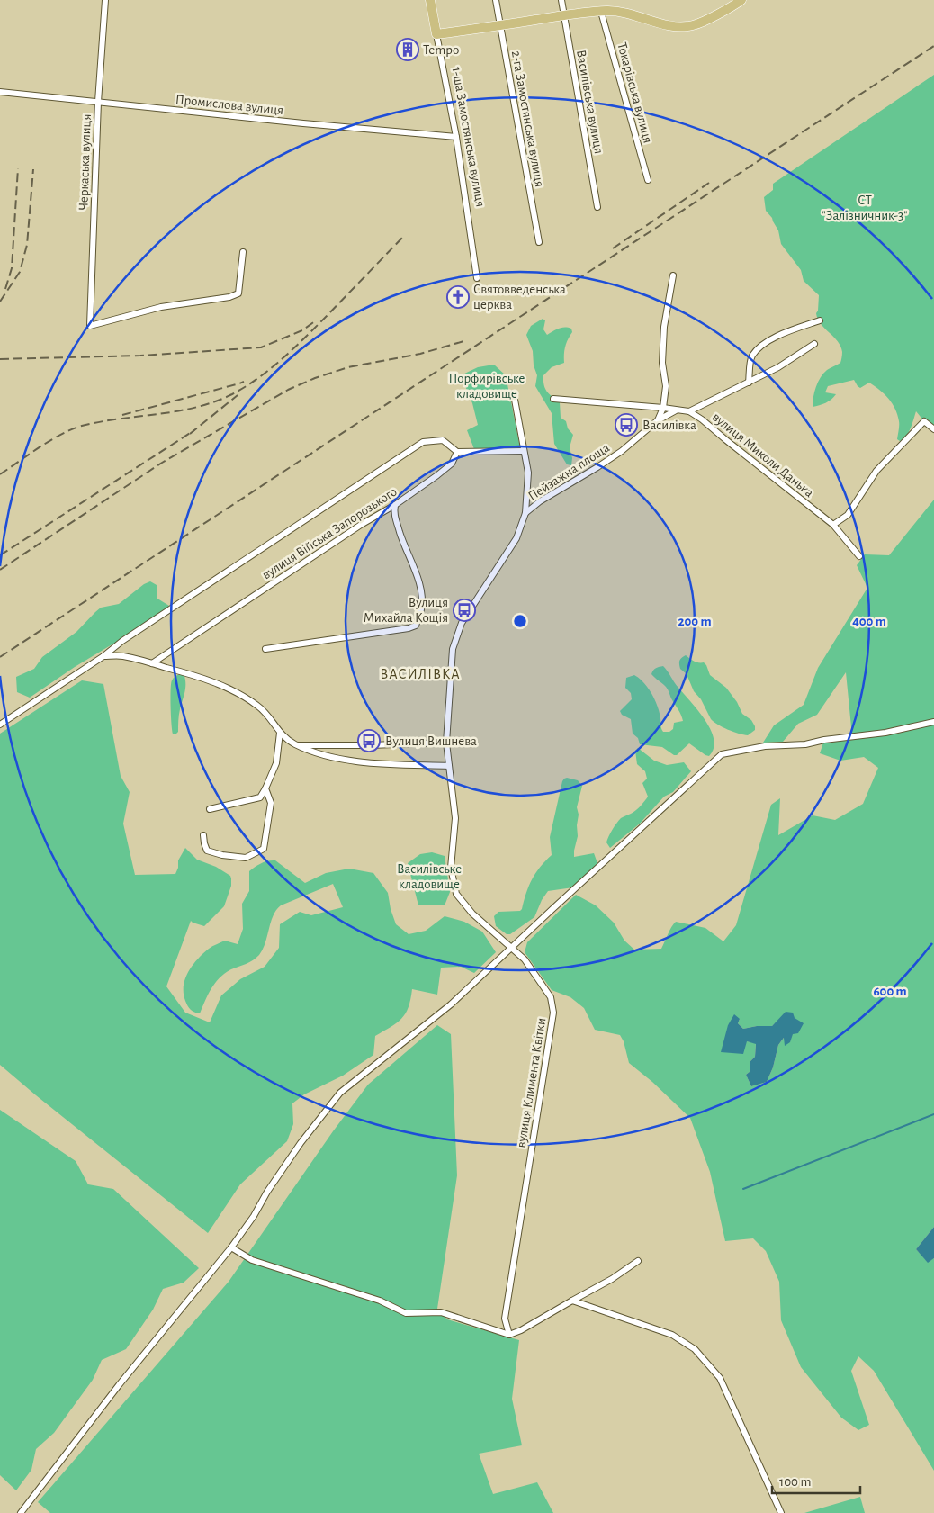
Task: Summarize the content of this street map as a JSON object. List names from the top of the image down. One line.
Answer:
{"streets":{"main road":["1-ша Замостянська вулиця"],"street":["Токарівська вулиця","Василівська вулиця","Промислова вулиця","2-га Замостянська вулиця","Черкаська вулиця","вулиця Миколи Данька","Пейзажна площа","вулиця Війська Запорозького","вулиця Климента Квітки"]},"crossings":[["Промислова вулиця","1-ша Замостянська вулиця"],["Промислова вулиця","Черкаська вулиця"],["Пейзажна площа","вулиця Климента Квітки"]],"districts":["ВАСИЛІВКА"],"parks":["СТ \"Залізничник-3\"","Порфирівське кладовище","Василівське кладовище"],"places":{"building":["Tempo"],"church":["Святовведенська церква"],"bus stop":["Василівка","Вулиця Михайла Кощія","Вулиця Вишнева"]},"scale_bar":"100 m","rings":["200 m","400 m","600 m"]}
